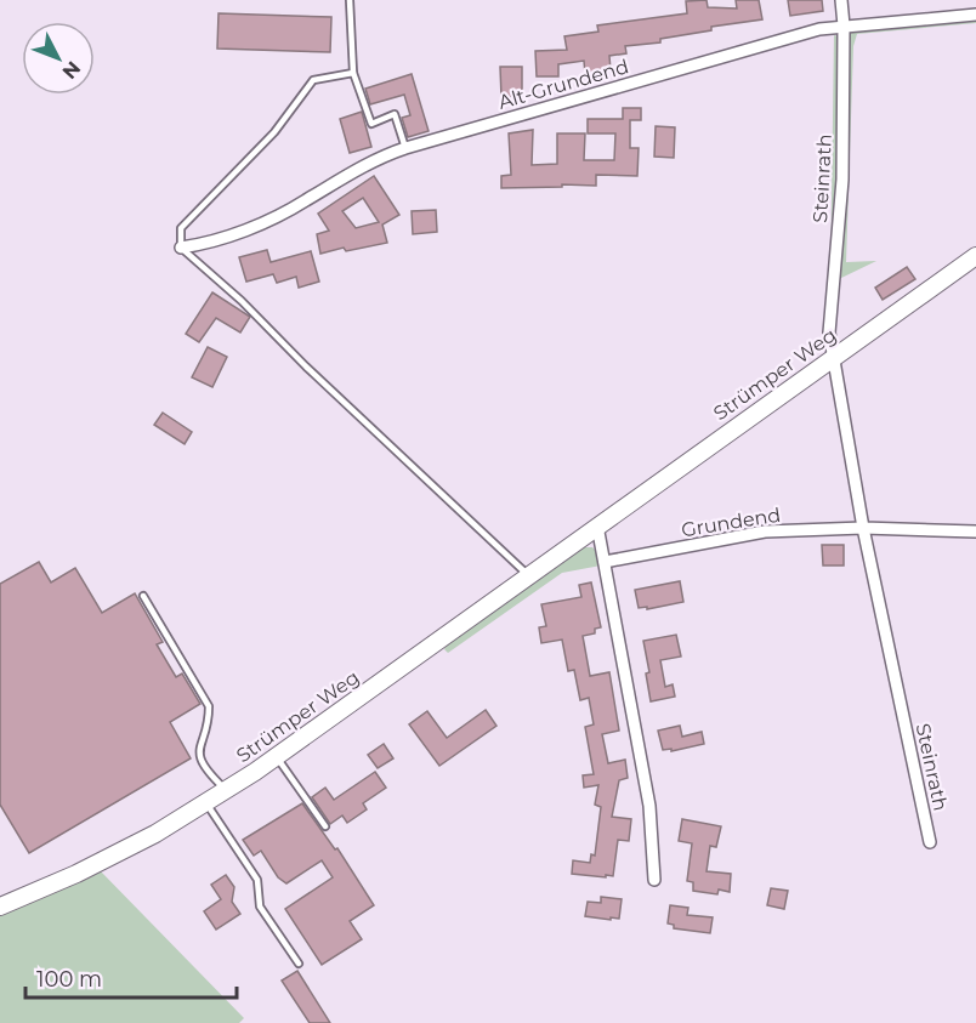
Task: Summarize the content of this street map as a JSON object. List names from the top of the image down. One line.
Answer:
{"streets":{"street":["Alt-Grundend","Steinrath","Strümper Weg","Grundend"]},"crossings":[["Alt-Grundend","Steinrath"],["Steinrath","Strümper Weg"],["Steinrath","Grundend"]],"scale_bar":"100 m","north":"bottom right"}
